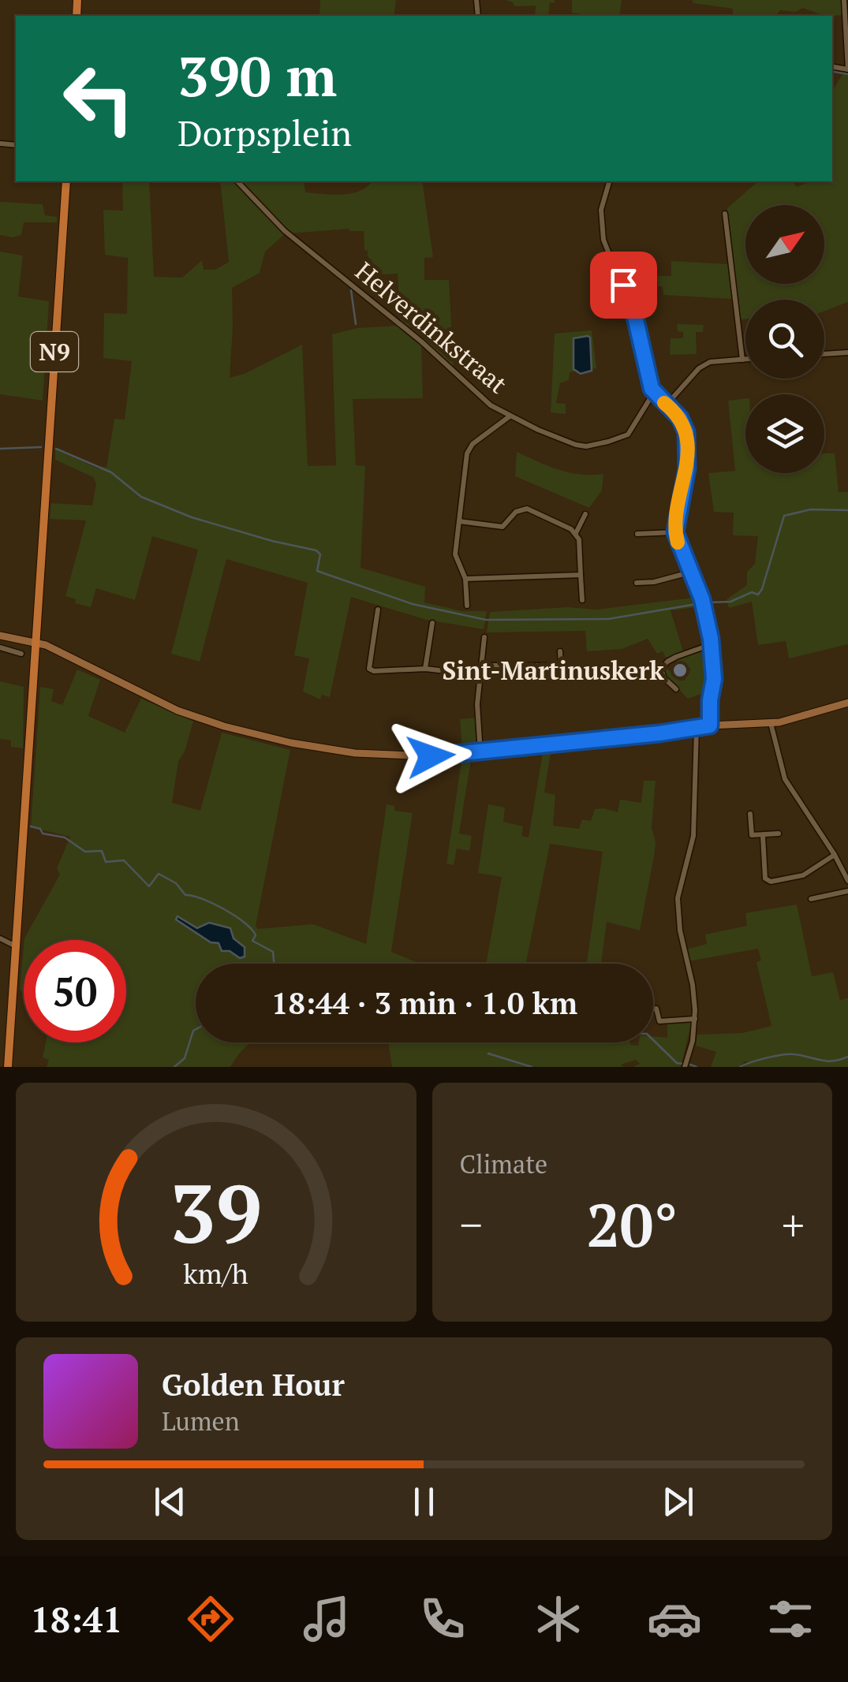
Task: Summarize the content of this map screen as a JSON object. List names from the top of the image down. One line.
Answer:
{"streets":{"main road":["N9"],"street":["Helverdinkstraat"]},"places":["Sint-Martinuskerk"],"north":"top right","page":{"turn":["390 m","Dorpsplein"],"limit":"50","trip":"18:44 · 3 min · 1.0 km","tile":"Climate","heat":["−","20°","+"],"song":["Golden Hour","Lumen"],"tabs":"18:41","gauge":["39","km/h"]}}
